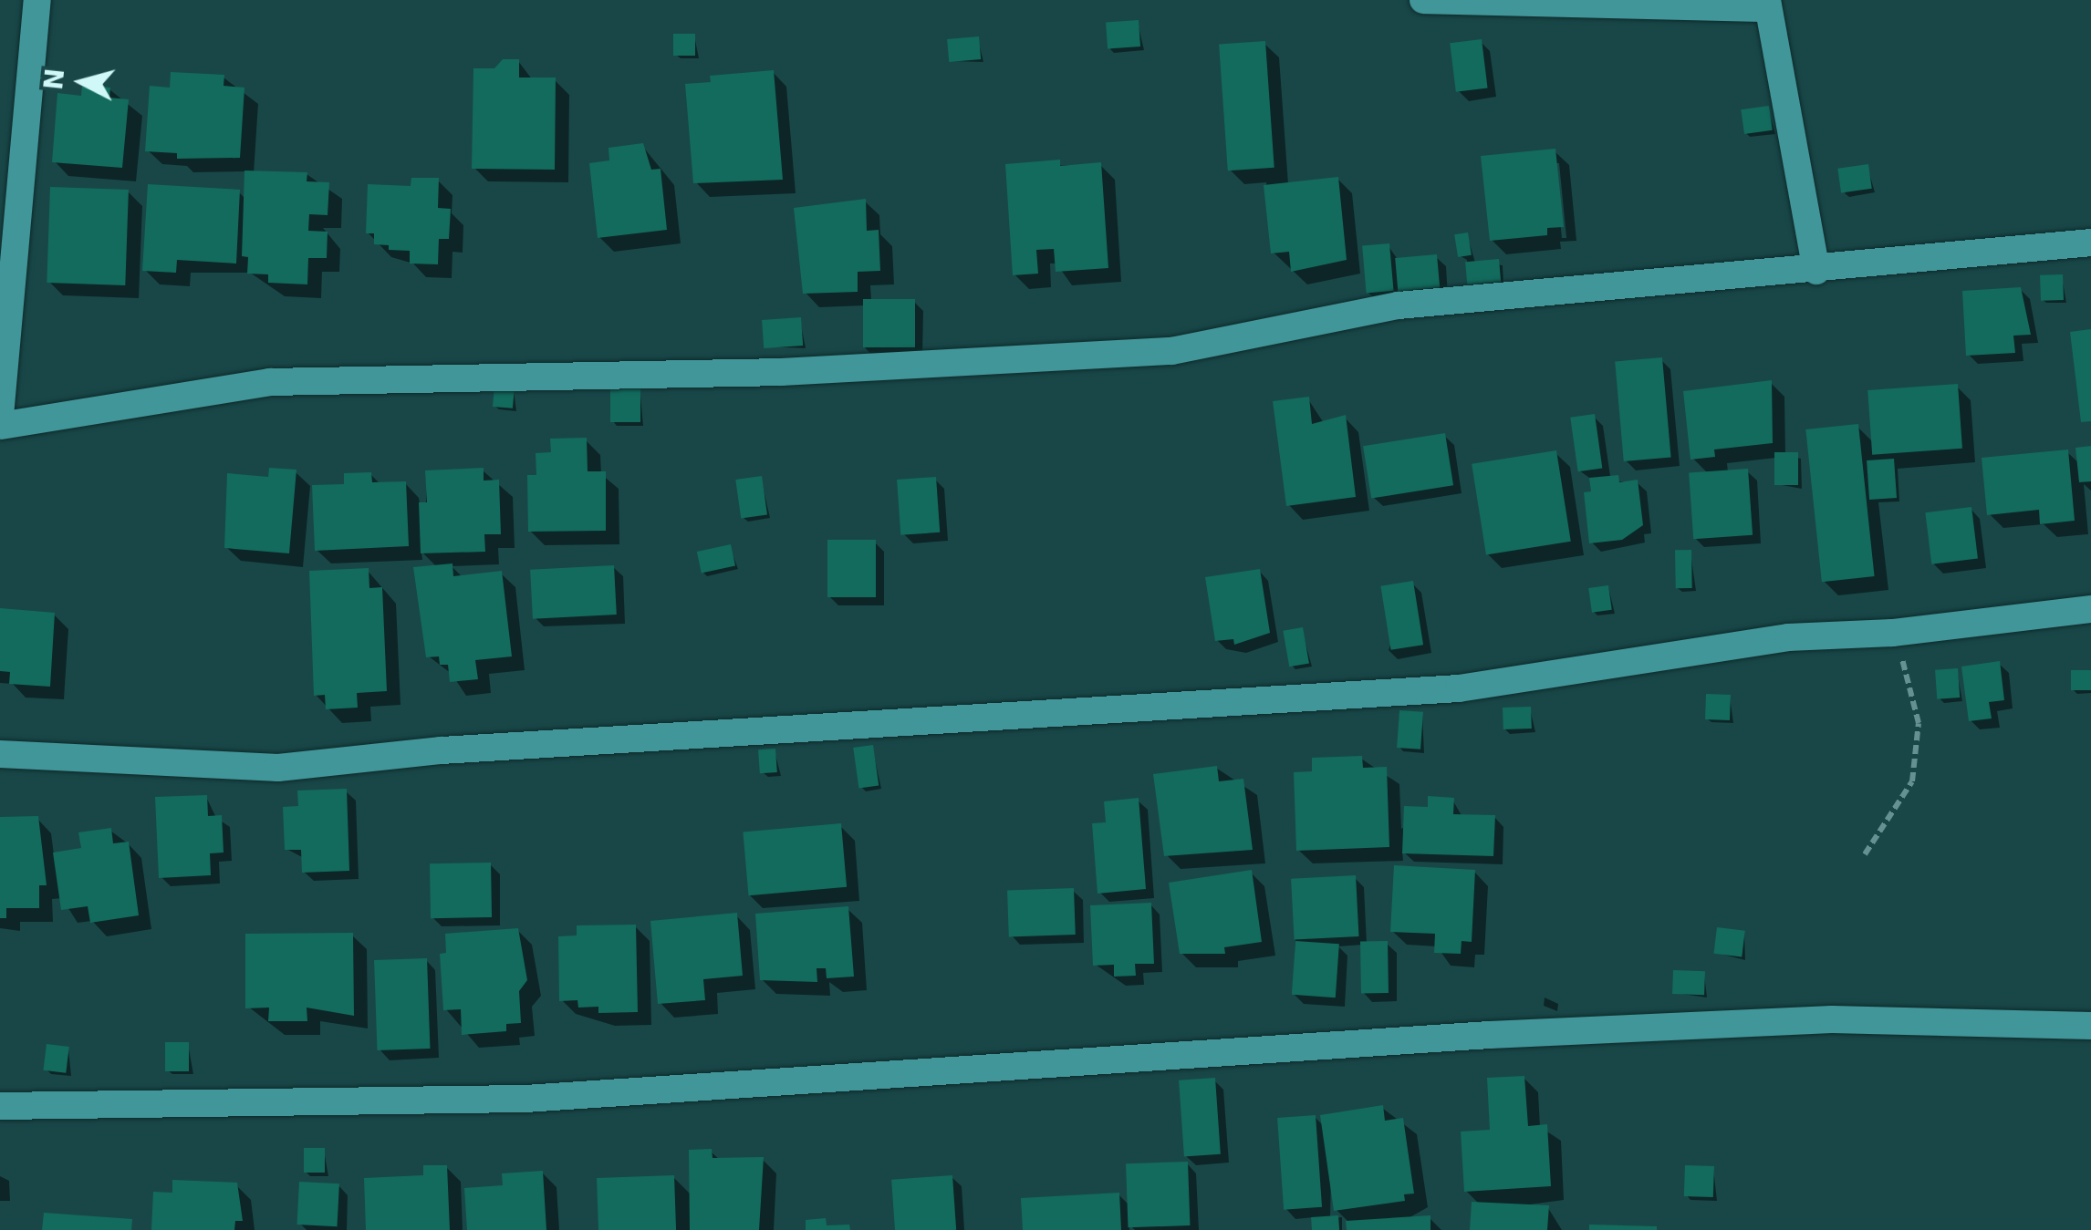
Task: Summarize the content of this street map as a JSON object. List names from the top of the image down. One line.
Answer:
{"north":"left"}
